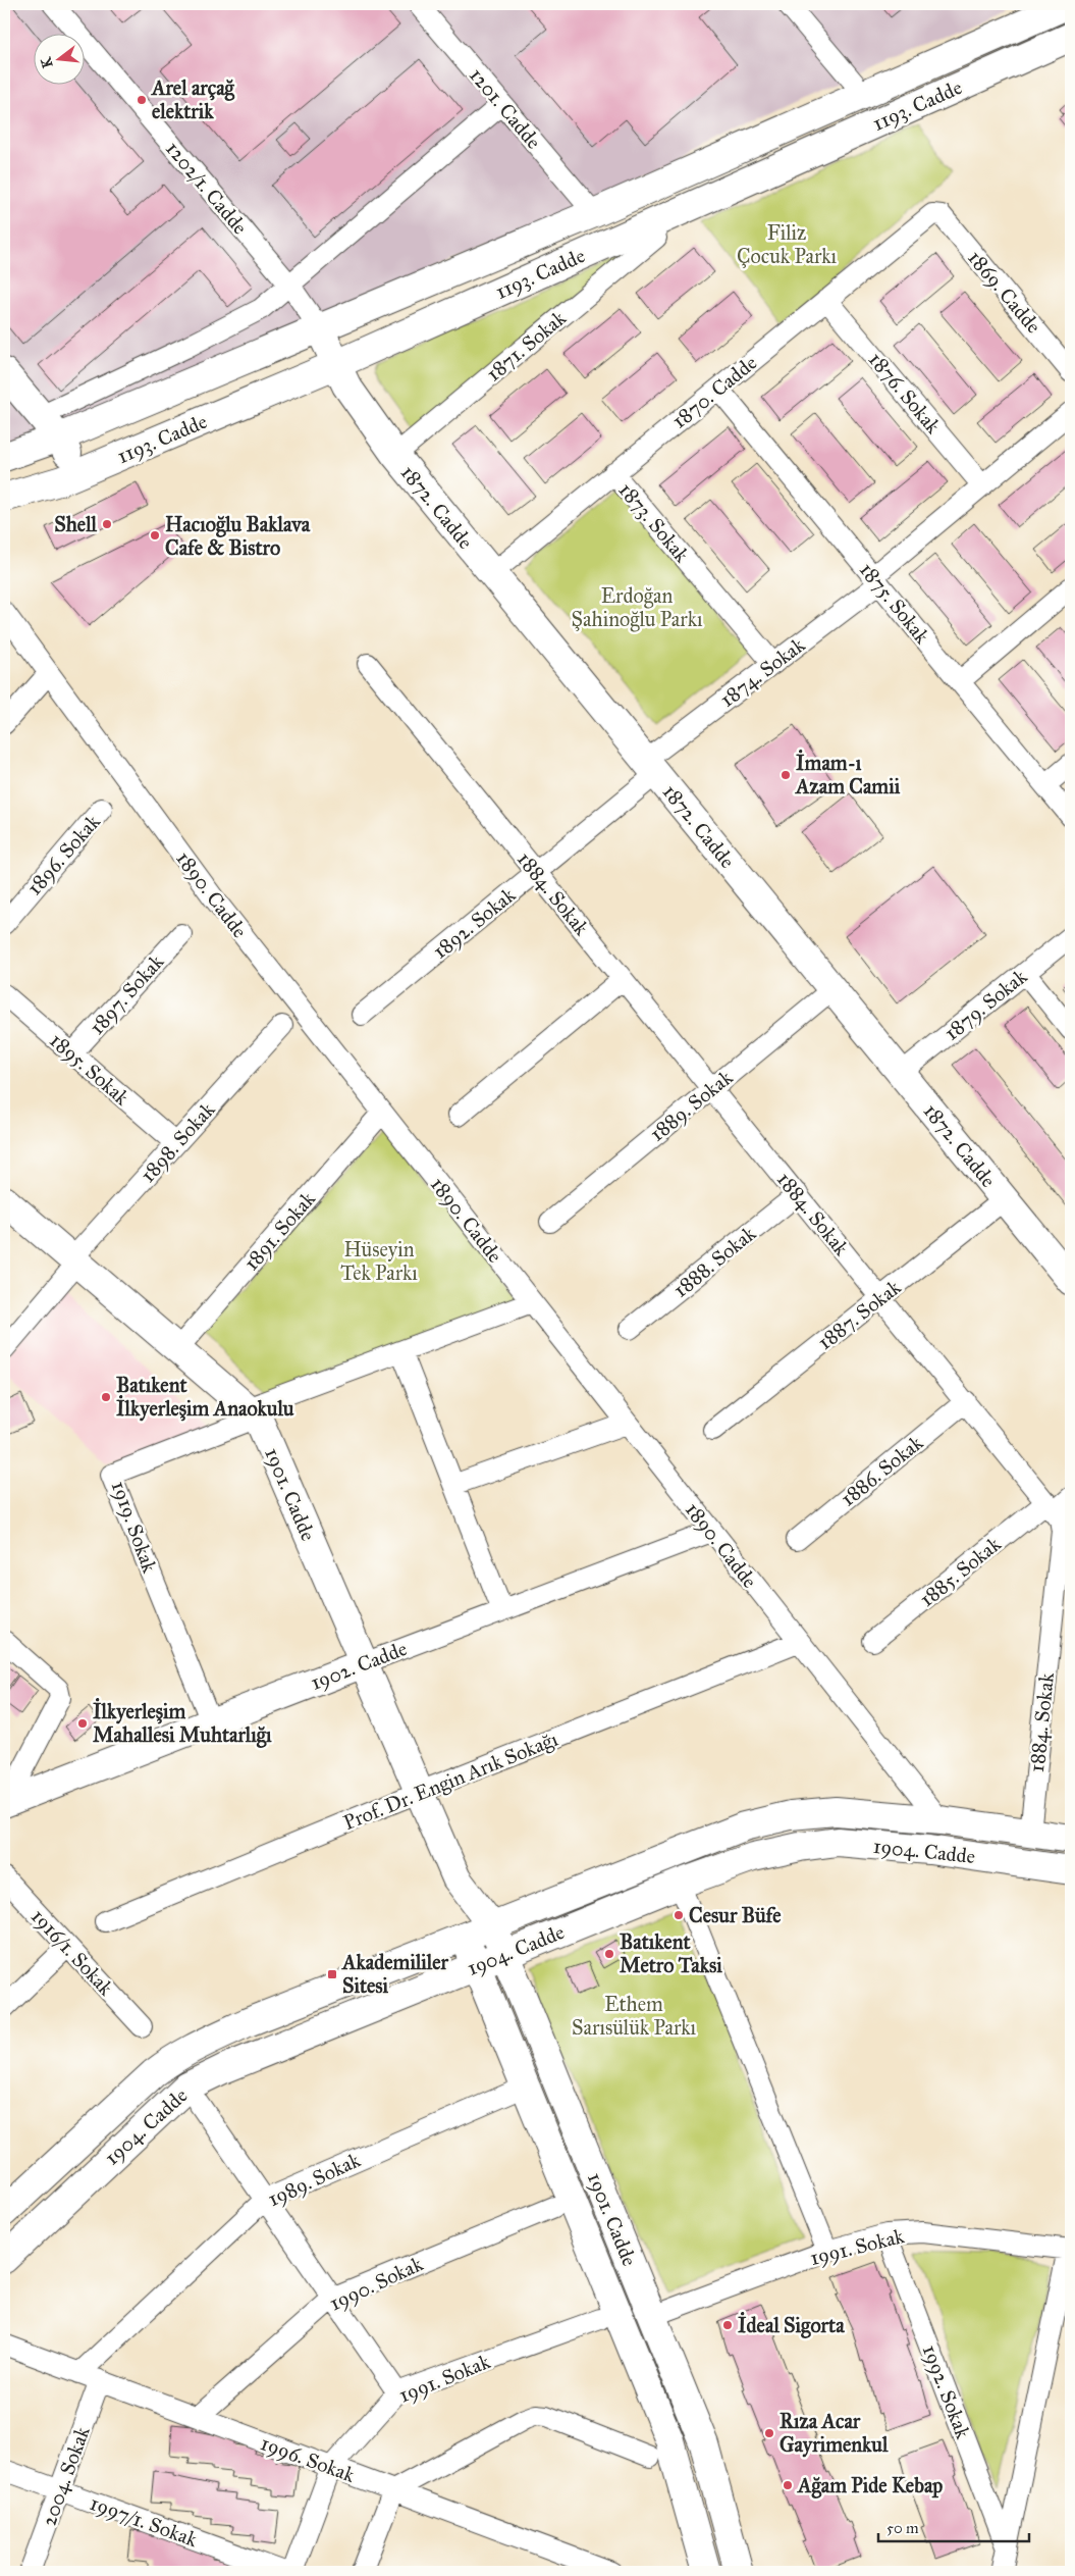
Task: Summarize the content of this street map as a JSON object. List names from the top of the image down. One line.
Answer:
{"streets":{"main road":["1193. Cadde","1872. Cadde","1901. Cadde","1902. Cadde","1904. Cadde"],"street":["1201. Cadde","1202/1. Cadde","1869. Cadde","1871. Sokak","1870. Cadde","1876. Sokak","1873. Sokak","1875. Sokak","1874. Sokak","1896. Sokak","1884. Sokak","1890. Cadde","1892. Sokak","1897. Sokak","1879. Sokak","1895. Sokak","1889. Sokak","1898. Sokak","1891. Sokak","1888. Sokak","1887. Sokak","1886. Sokak","1919. Sokak","1885. Sokak","Prof. Dr. Engin Arık Sokağı","1916/1. Sokak","1989. Sokak","1991. Sokak","1990. Sokak","1992. Sokak","1996. Sokak","2004. Sokak","1997/1. Sokak"]},"crossings":[["1193. Cadde","1201. Cadde"],["1193. Cadde","1202/1. Cadde"],["1193. Cadde","1872. Cadde"],["1202/1. Cadde","1872. Cadde"],["1869. Cadde","1870. Cadde"],["1871. Sokak","1872. Cadde"],["1870. Cadde","1876. Sokak"],["1870. Cadde","1872. Cadde"],["1870. Cadde","1873. Sokak"],["1870. Cadde","1875. Sokak"],["1876. Sokak","1874. Sokak"],["1872. Cadde","1874. Sokak"],["1872. Cadde","1892. Sokak"],["1872. Cadde","1879. Sokak"],["1872. Cadde","1889. Sokak"],["1872. Cadde","1887. Sokak"],["1873. Sokak","1874. Sokak"],["1875. Sokak","1874. Sokak"],["1874. Sokak","1892. Sokak"],["1884. Sokak","1892. Sokak"],["1884. Sokak","1889. Sokak"],["1884. Sokak","1888. Sokak"],["1884. Sokak","1887. Sokak"],["1884. Sokak","1886. Sokak"],["1884. Sokak","1885. Sokak"],["1884. Sokak","1904. Cadde"],["1890. Cadde","1891. Sokak"],["1890. Cadde","1902. Cadde"],["1890. Cadde","Prof. Dr. Engin Arık Sokağı"],["1890. Cadde","1904. Cadde"],["1897. Sokak","1895. Sokak"],["1895. Sokak","1898. Sokak"],["1898. Sokak","1901. Cadde"],["1891. Sokak","1901. Cadde"],["1901. Cadde","1919. Sokak"],["1901. Cadde","1902. Cadde"],["1901. Cadde","Prof. Dr. Engin Arık Sokağı"],["1901. Cadde","1904. Cadde"],["1901. Cadde","1991. Sokak"],["1919. Sokak","1902. Cadde"],["1989. Sokak","1996. Sokak"],["1991. Sokak","1992. Sokak"],["1991. Sokak","1996. Sokak"],["1990. Sokak","1996. Sokak"],["1996. Sokak","2004. Sokak"],["2004. Sokak","1997/1. Sokak"]],"parks":["Filiz Çocuk Parkı","Erdoğan Şahinoğlu Parkı","Hüseyin Tek Parkı","Ethem Sarısülük Parkı"],"places":{"other":["Arel arçağ elektrik","Shell","Hacıoğlu Baklava Cafe & Bistro","İmam-ı Azam Camii","Batıkent İlkyerleşim Anaokulu","İlkyerleşim Mahallesi Muhtarlığı","Cesur Büfe","Batıkent Metro Taksi","İdeal Sigorta","Rıza Acar Gayrimenkul","Ağam Pide Kebap"],"transit":["Akademililer Sitesi"]},"scale_bar":"50 m","north":"left"}
